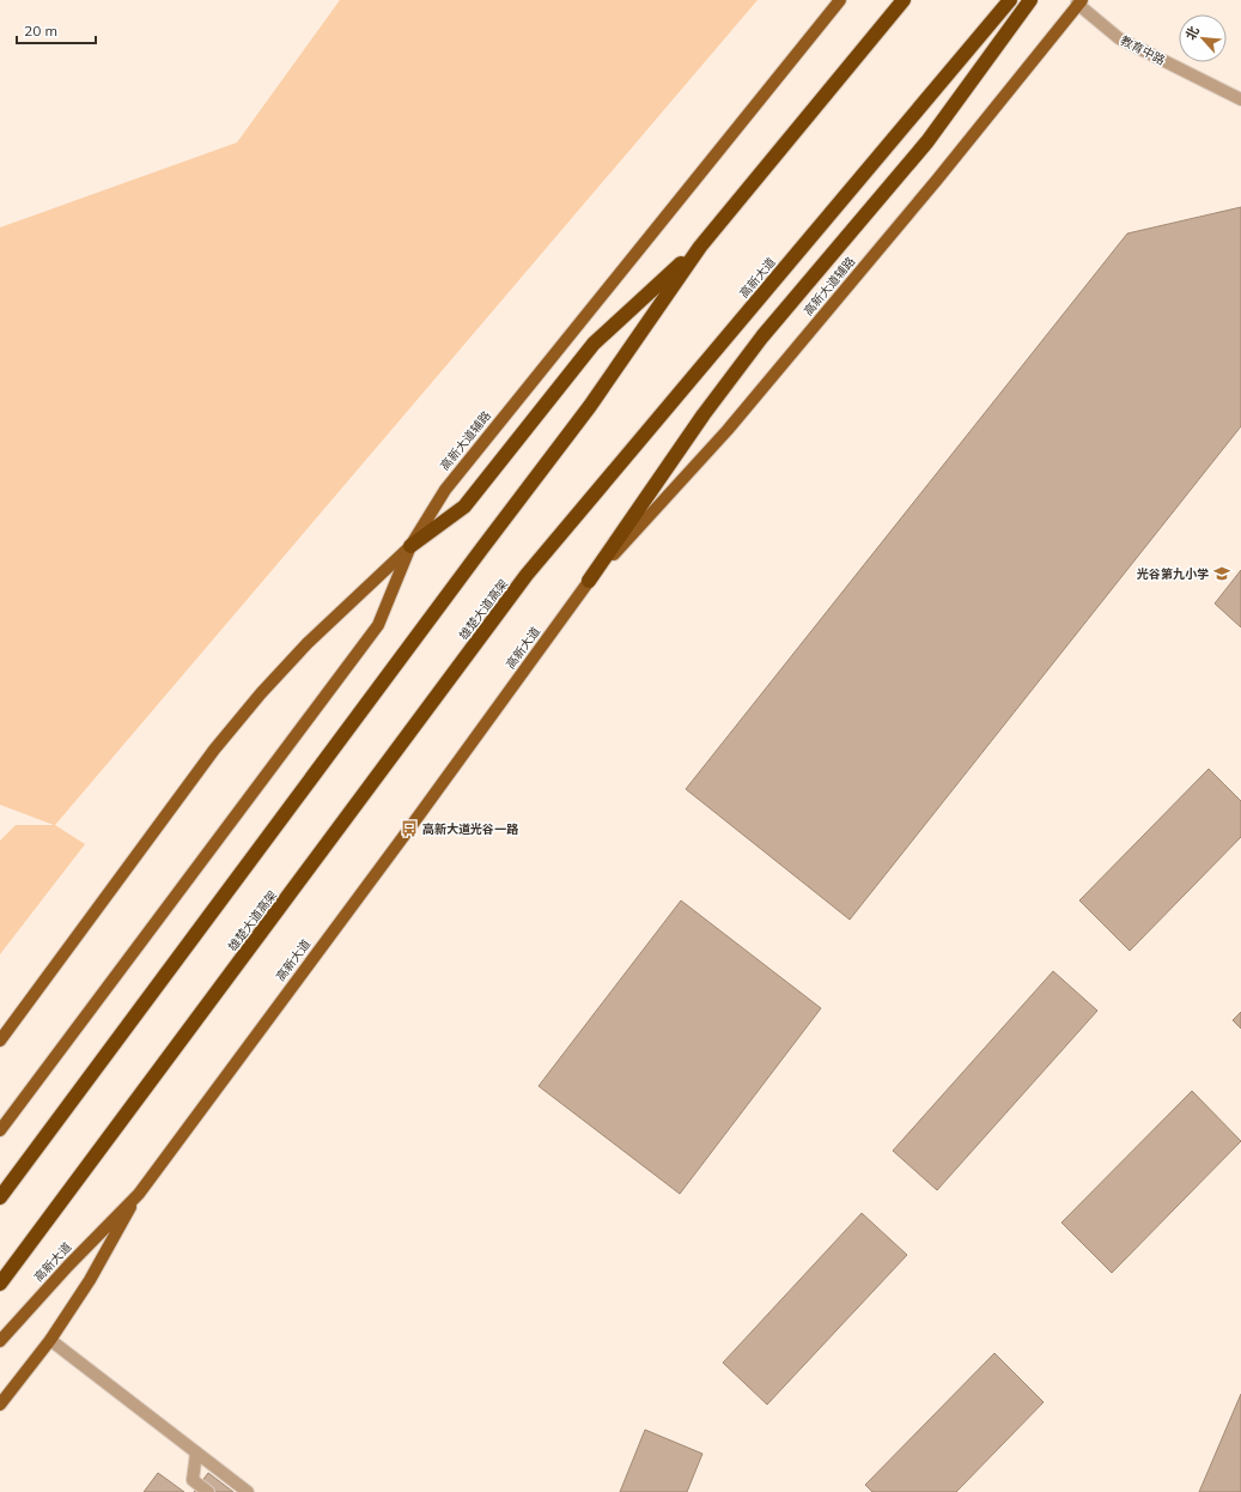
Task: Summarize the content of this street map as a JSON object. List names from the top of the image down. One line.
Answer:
{"streets":{"highway":["高新大道","雄楚大道高架"],"main road":["高新大道辅路"],"street":["教育中路"]},"crossings":[["教育中路","高新大道辅路"],["高新大道","高新大道辅路"],["高新大道","雄楚大道高架"]],"places":{"school or university":["光谷第九小学"],"bus stop":["高新大道光谷一路"]},"scale_bar":"20 m","north":"top left"}
